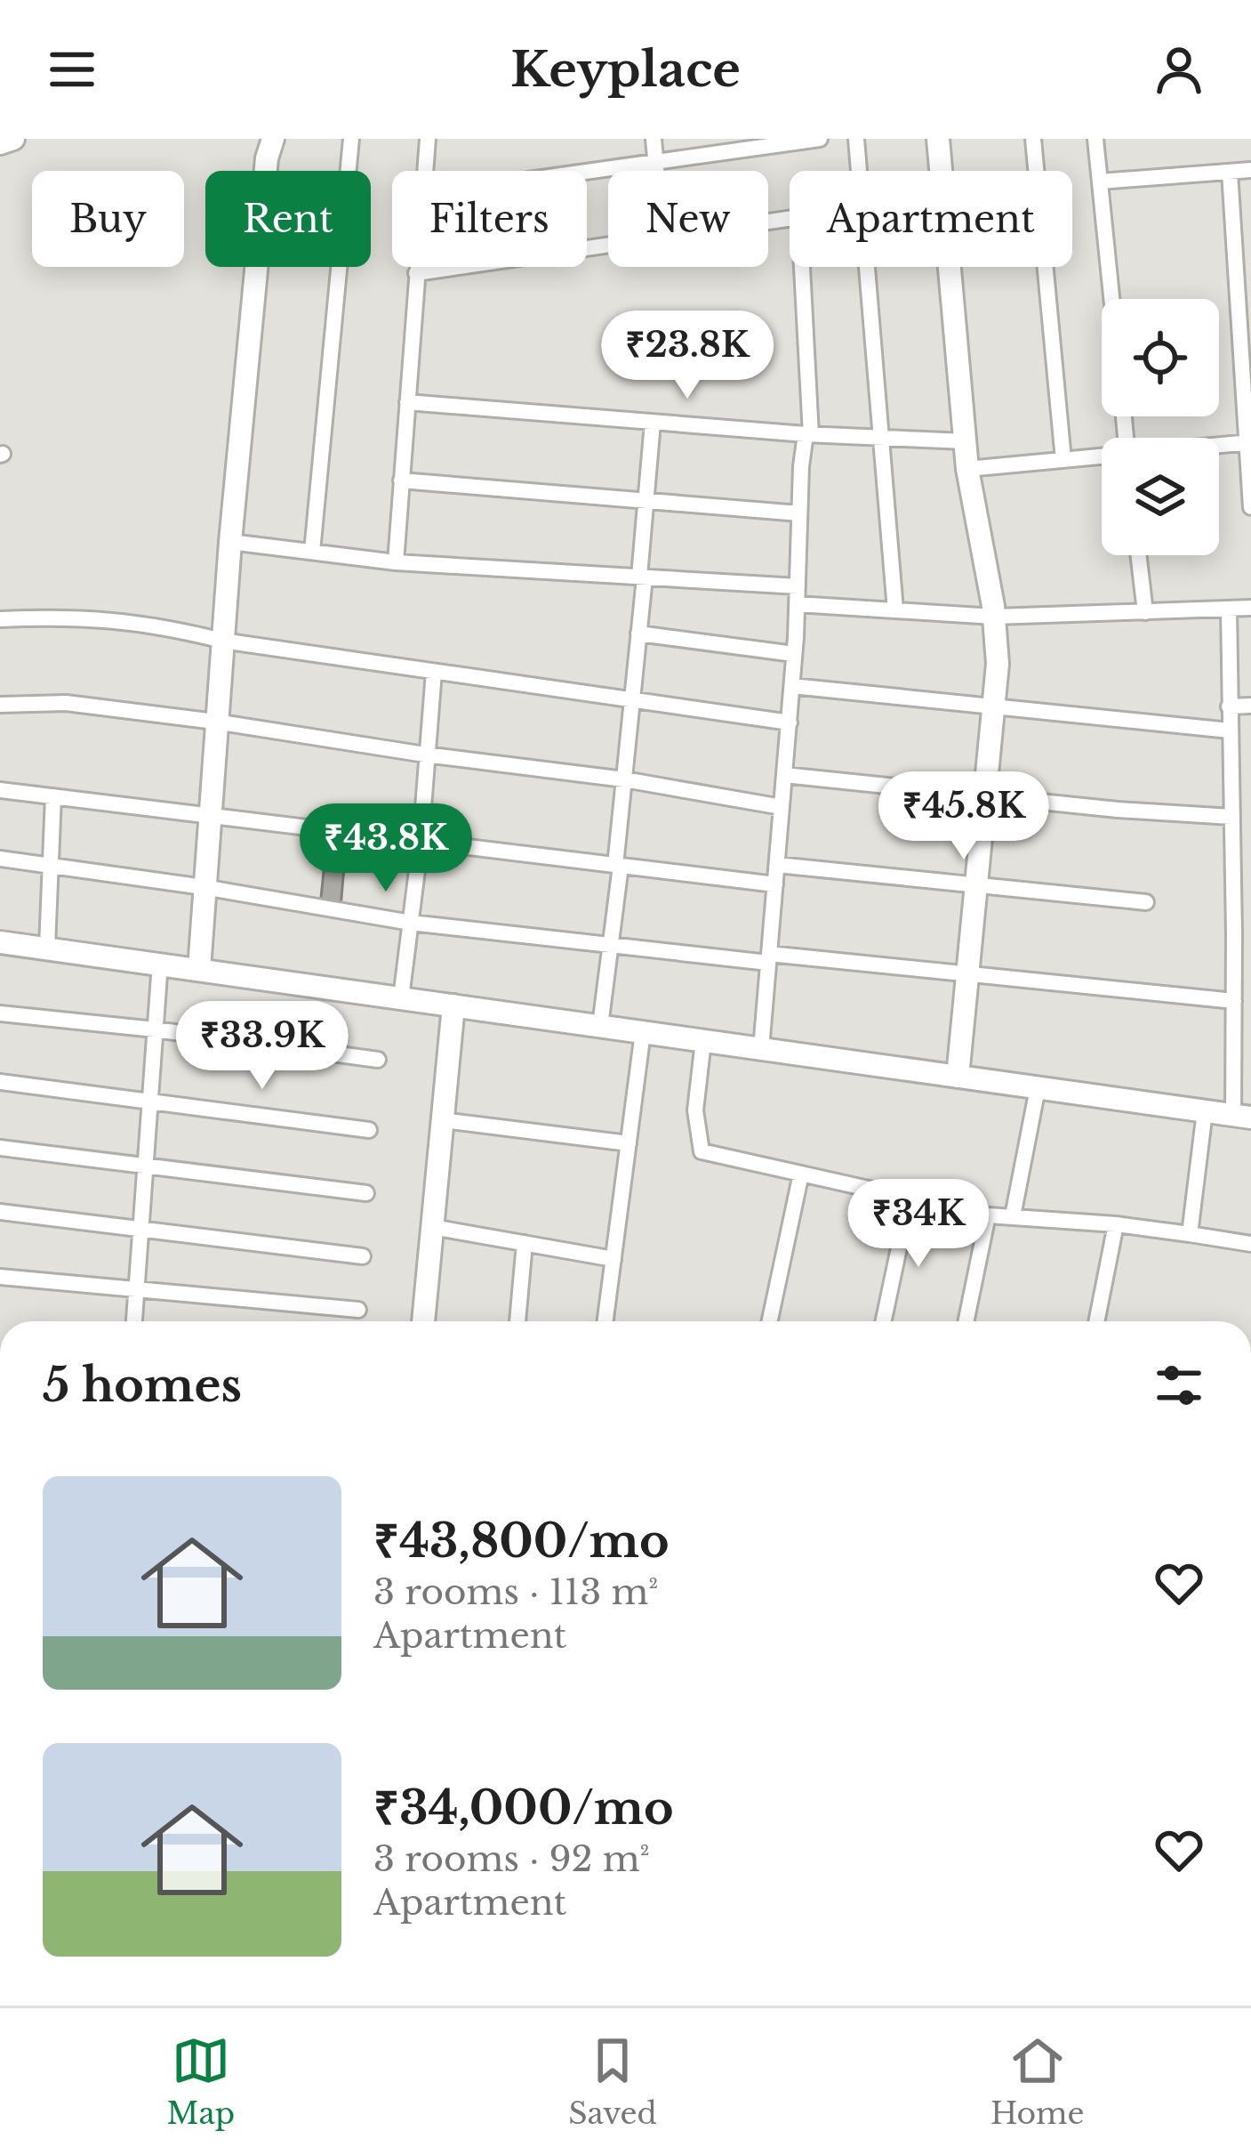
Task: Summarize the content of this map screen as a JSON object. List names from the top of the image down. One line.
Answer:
{"page":{"header":"Keyplace","chip":["Buy","Rent","Filters","New","Apartment"],"price":["₹23.8K","₹45.8K","₹43.8K","₹33.9K","₹34K"],"heading":"5 homes","list":[{"name":"₹43,800/mo","note":"3 rooms · 113 m² · Apartment"},{"name":"₹34,000/mo","note":"3 rooms · 92 m² · Apartment"}],"tabs":["Map","Saved","Home"]}}
